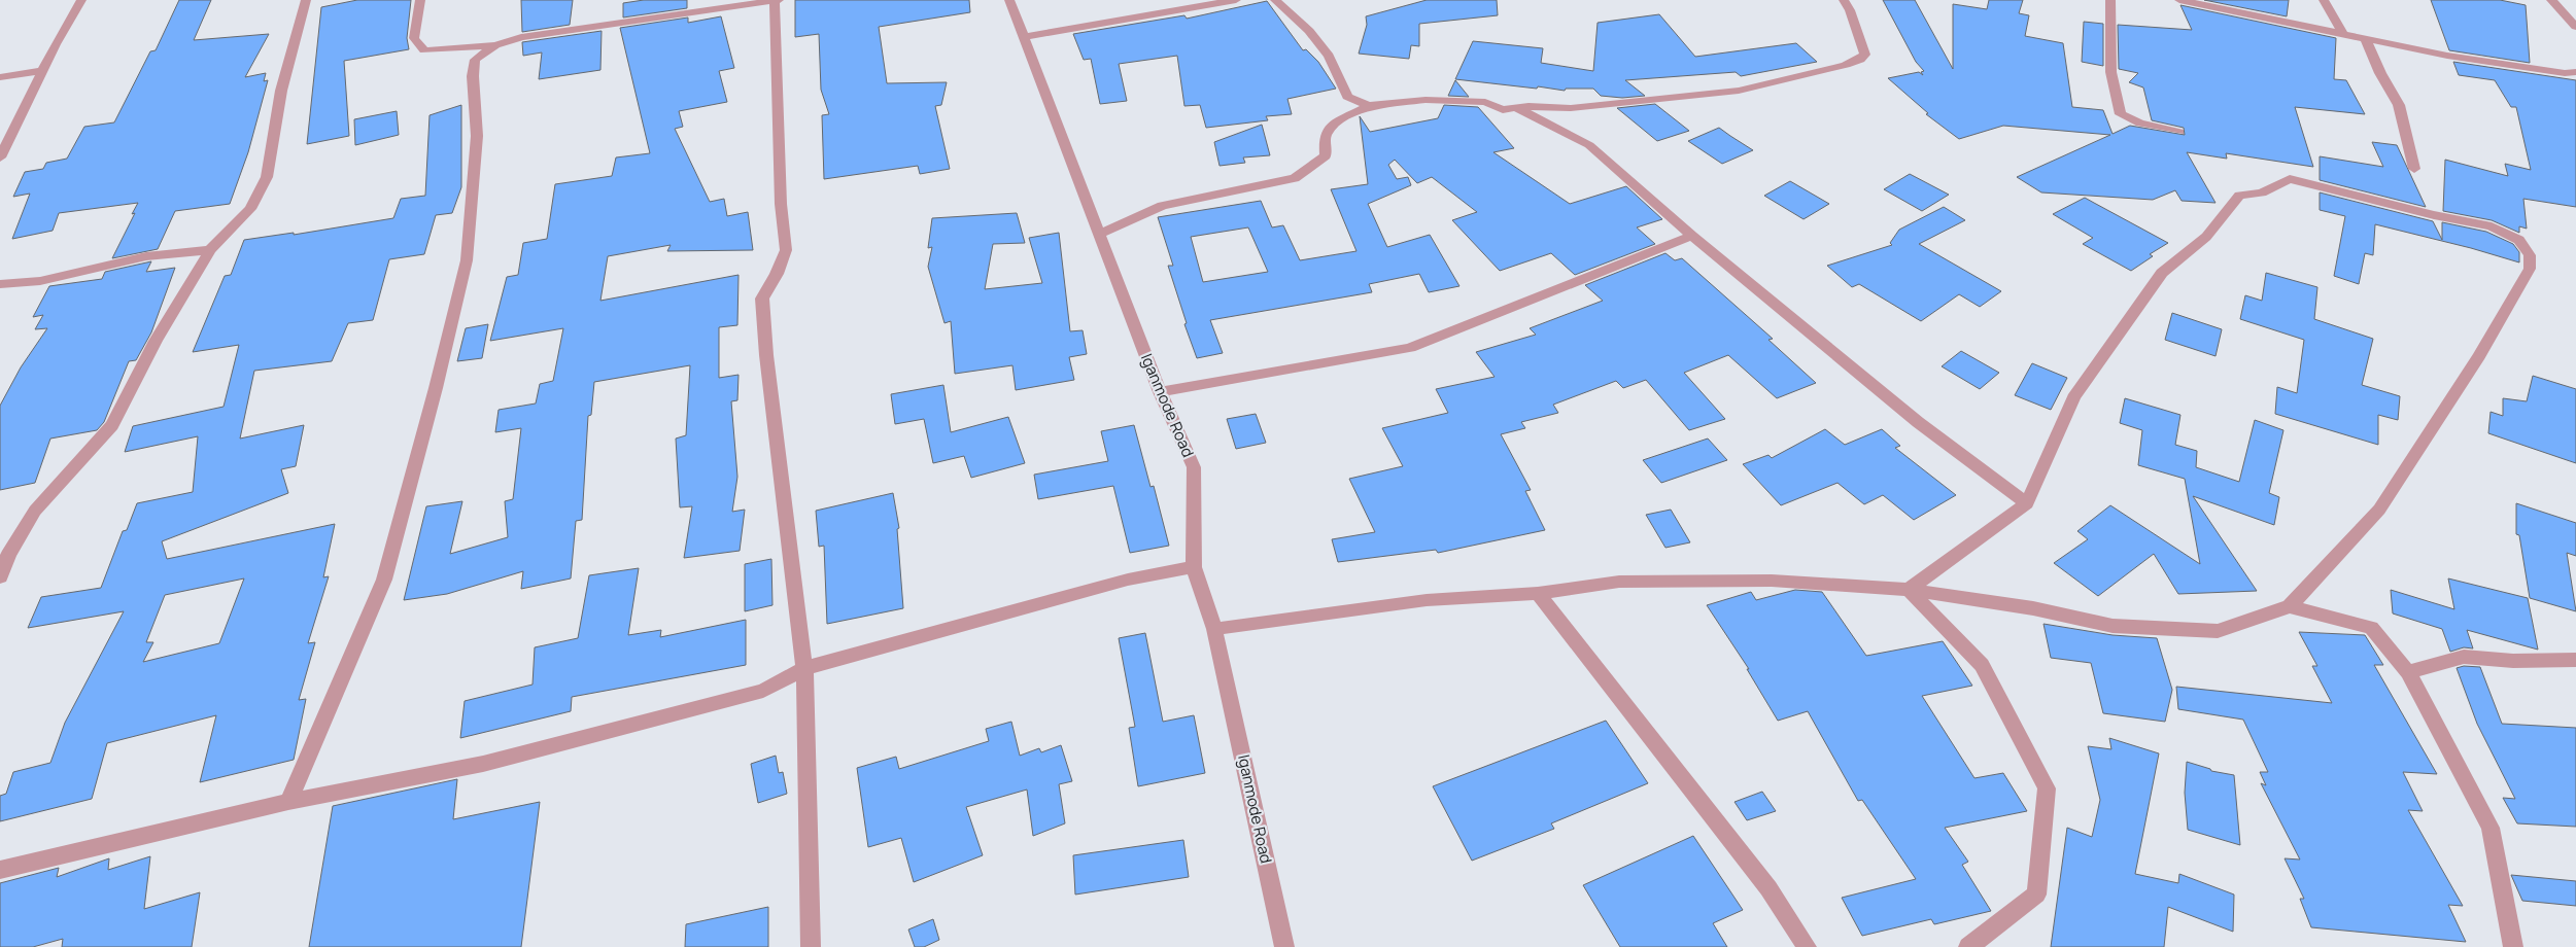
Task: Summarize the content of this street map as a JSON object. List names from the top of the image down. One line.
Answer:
{"streets":{"street":["Iganmode Road"]}}
